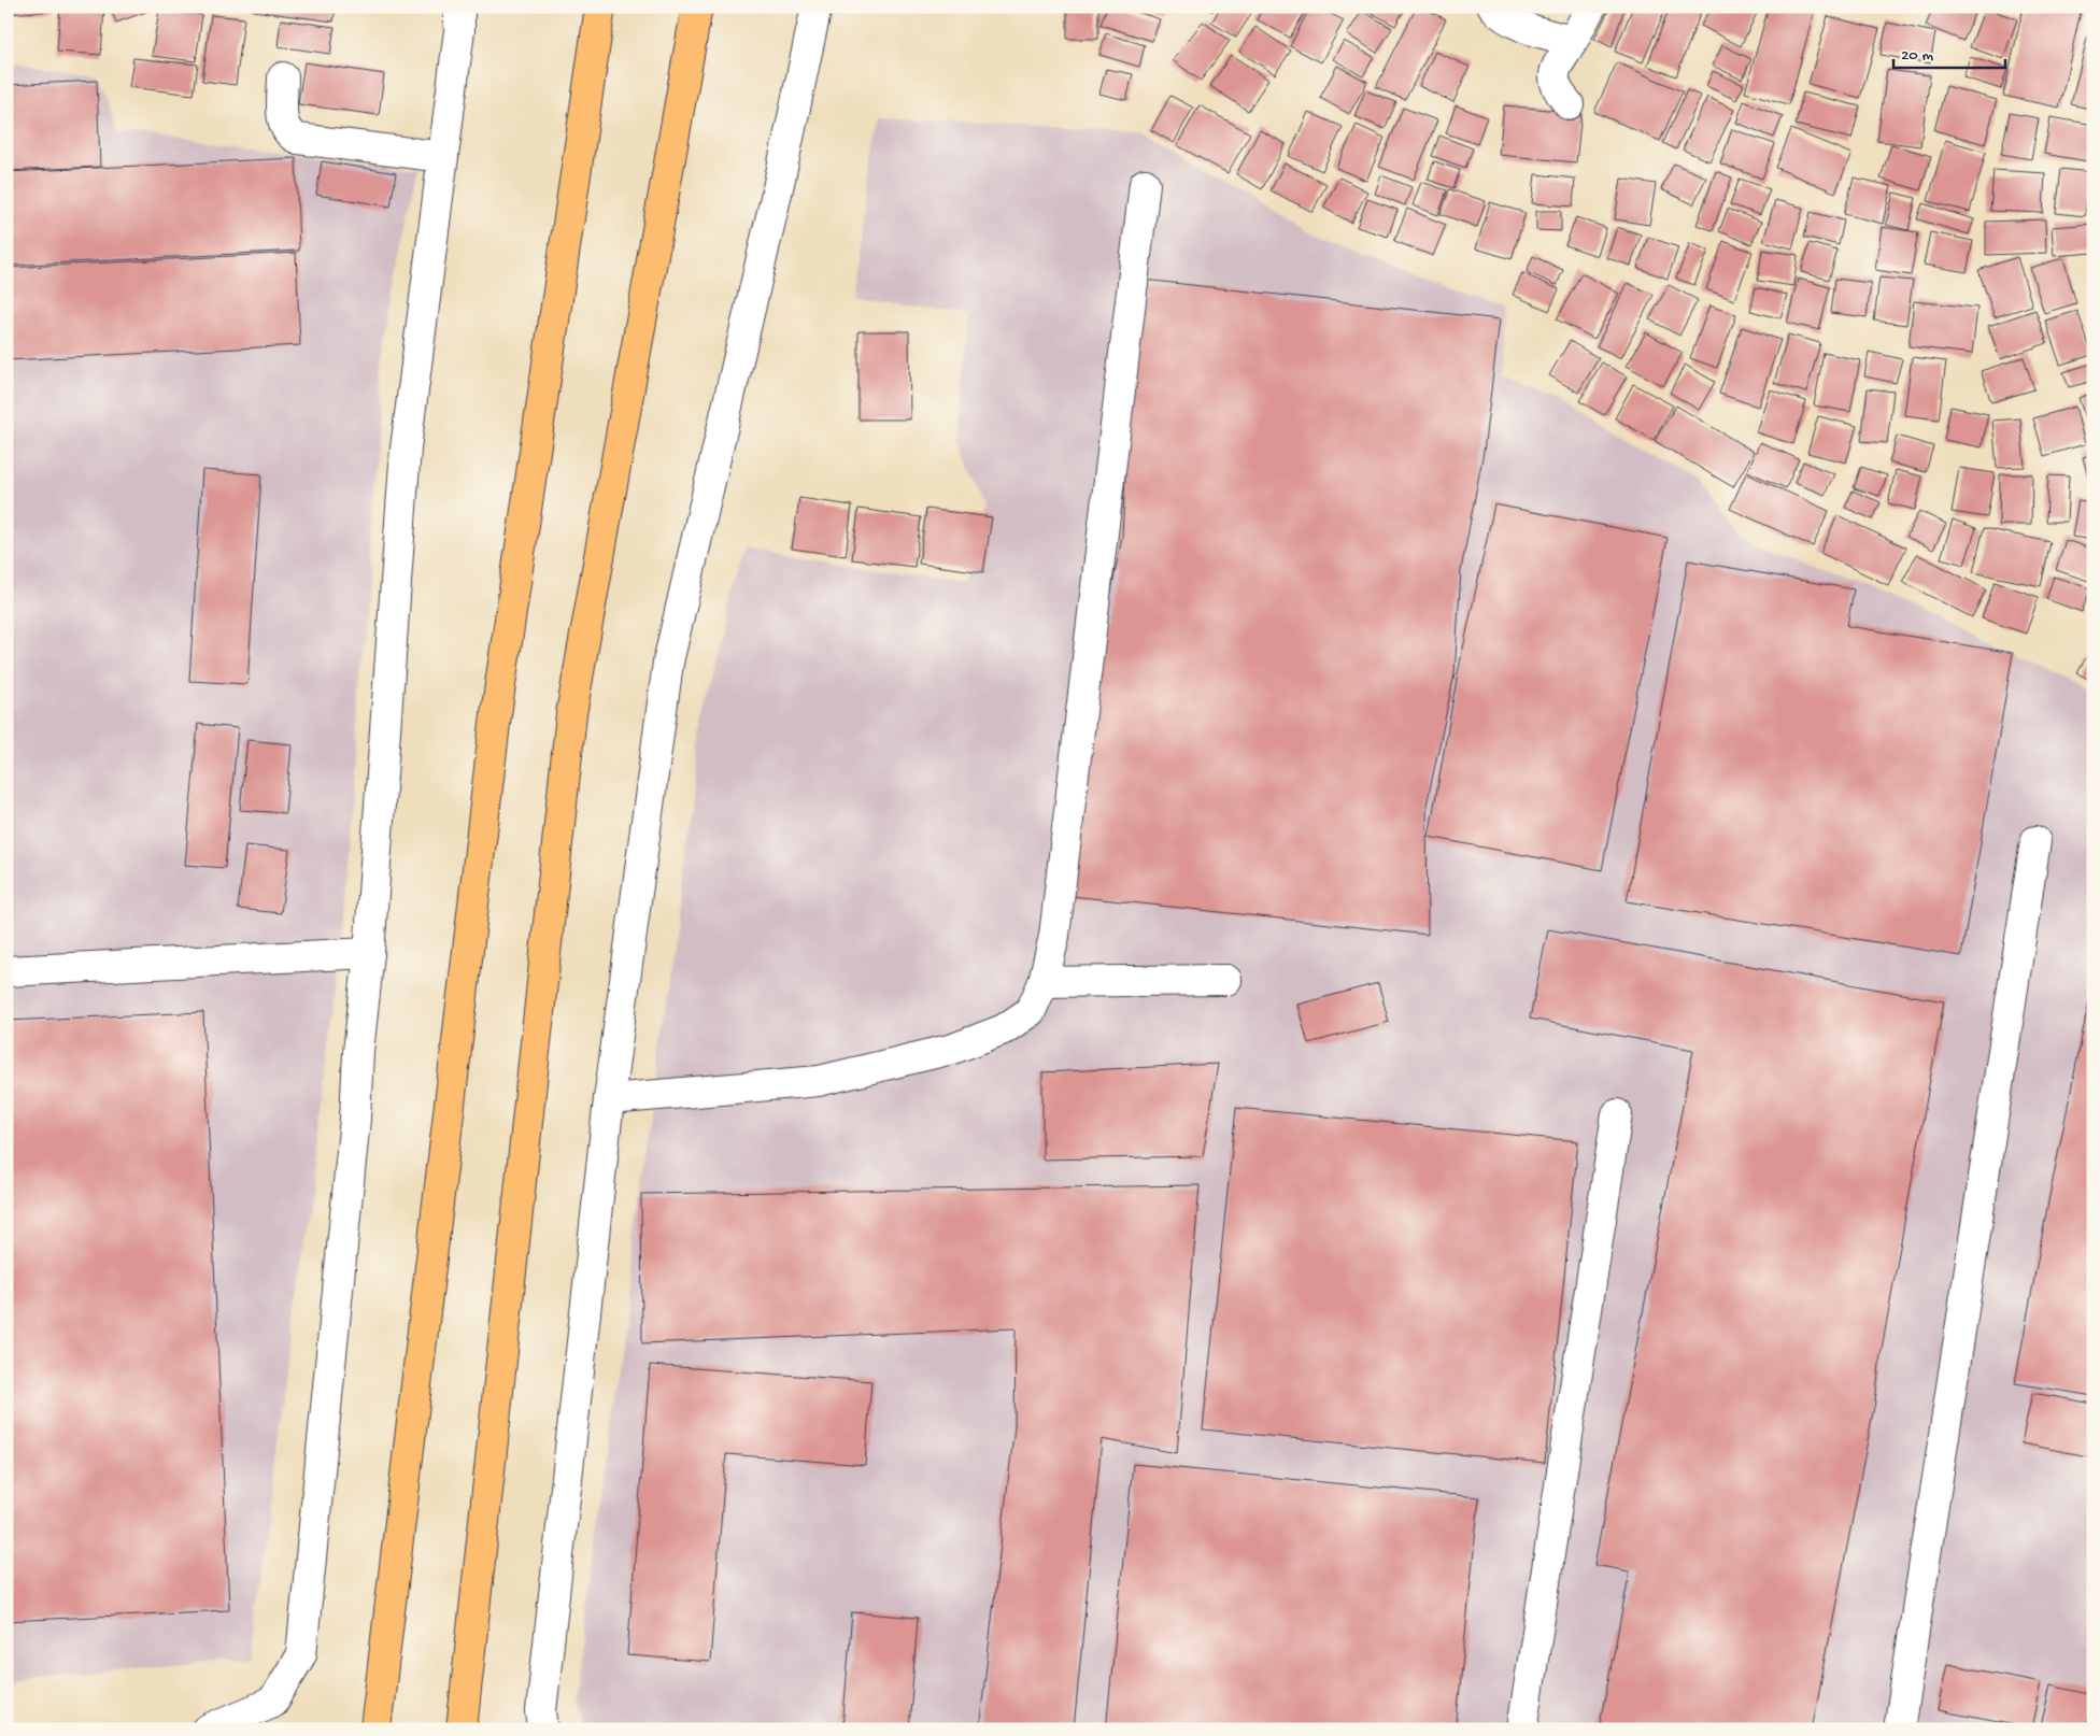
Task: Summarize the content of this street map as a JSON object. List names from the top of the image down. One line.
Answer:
{"scale_bar":"20 m"}
